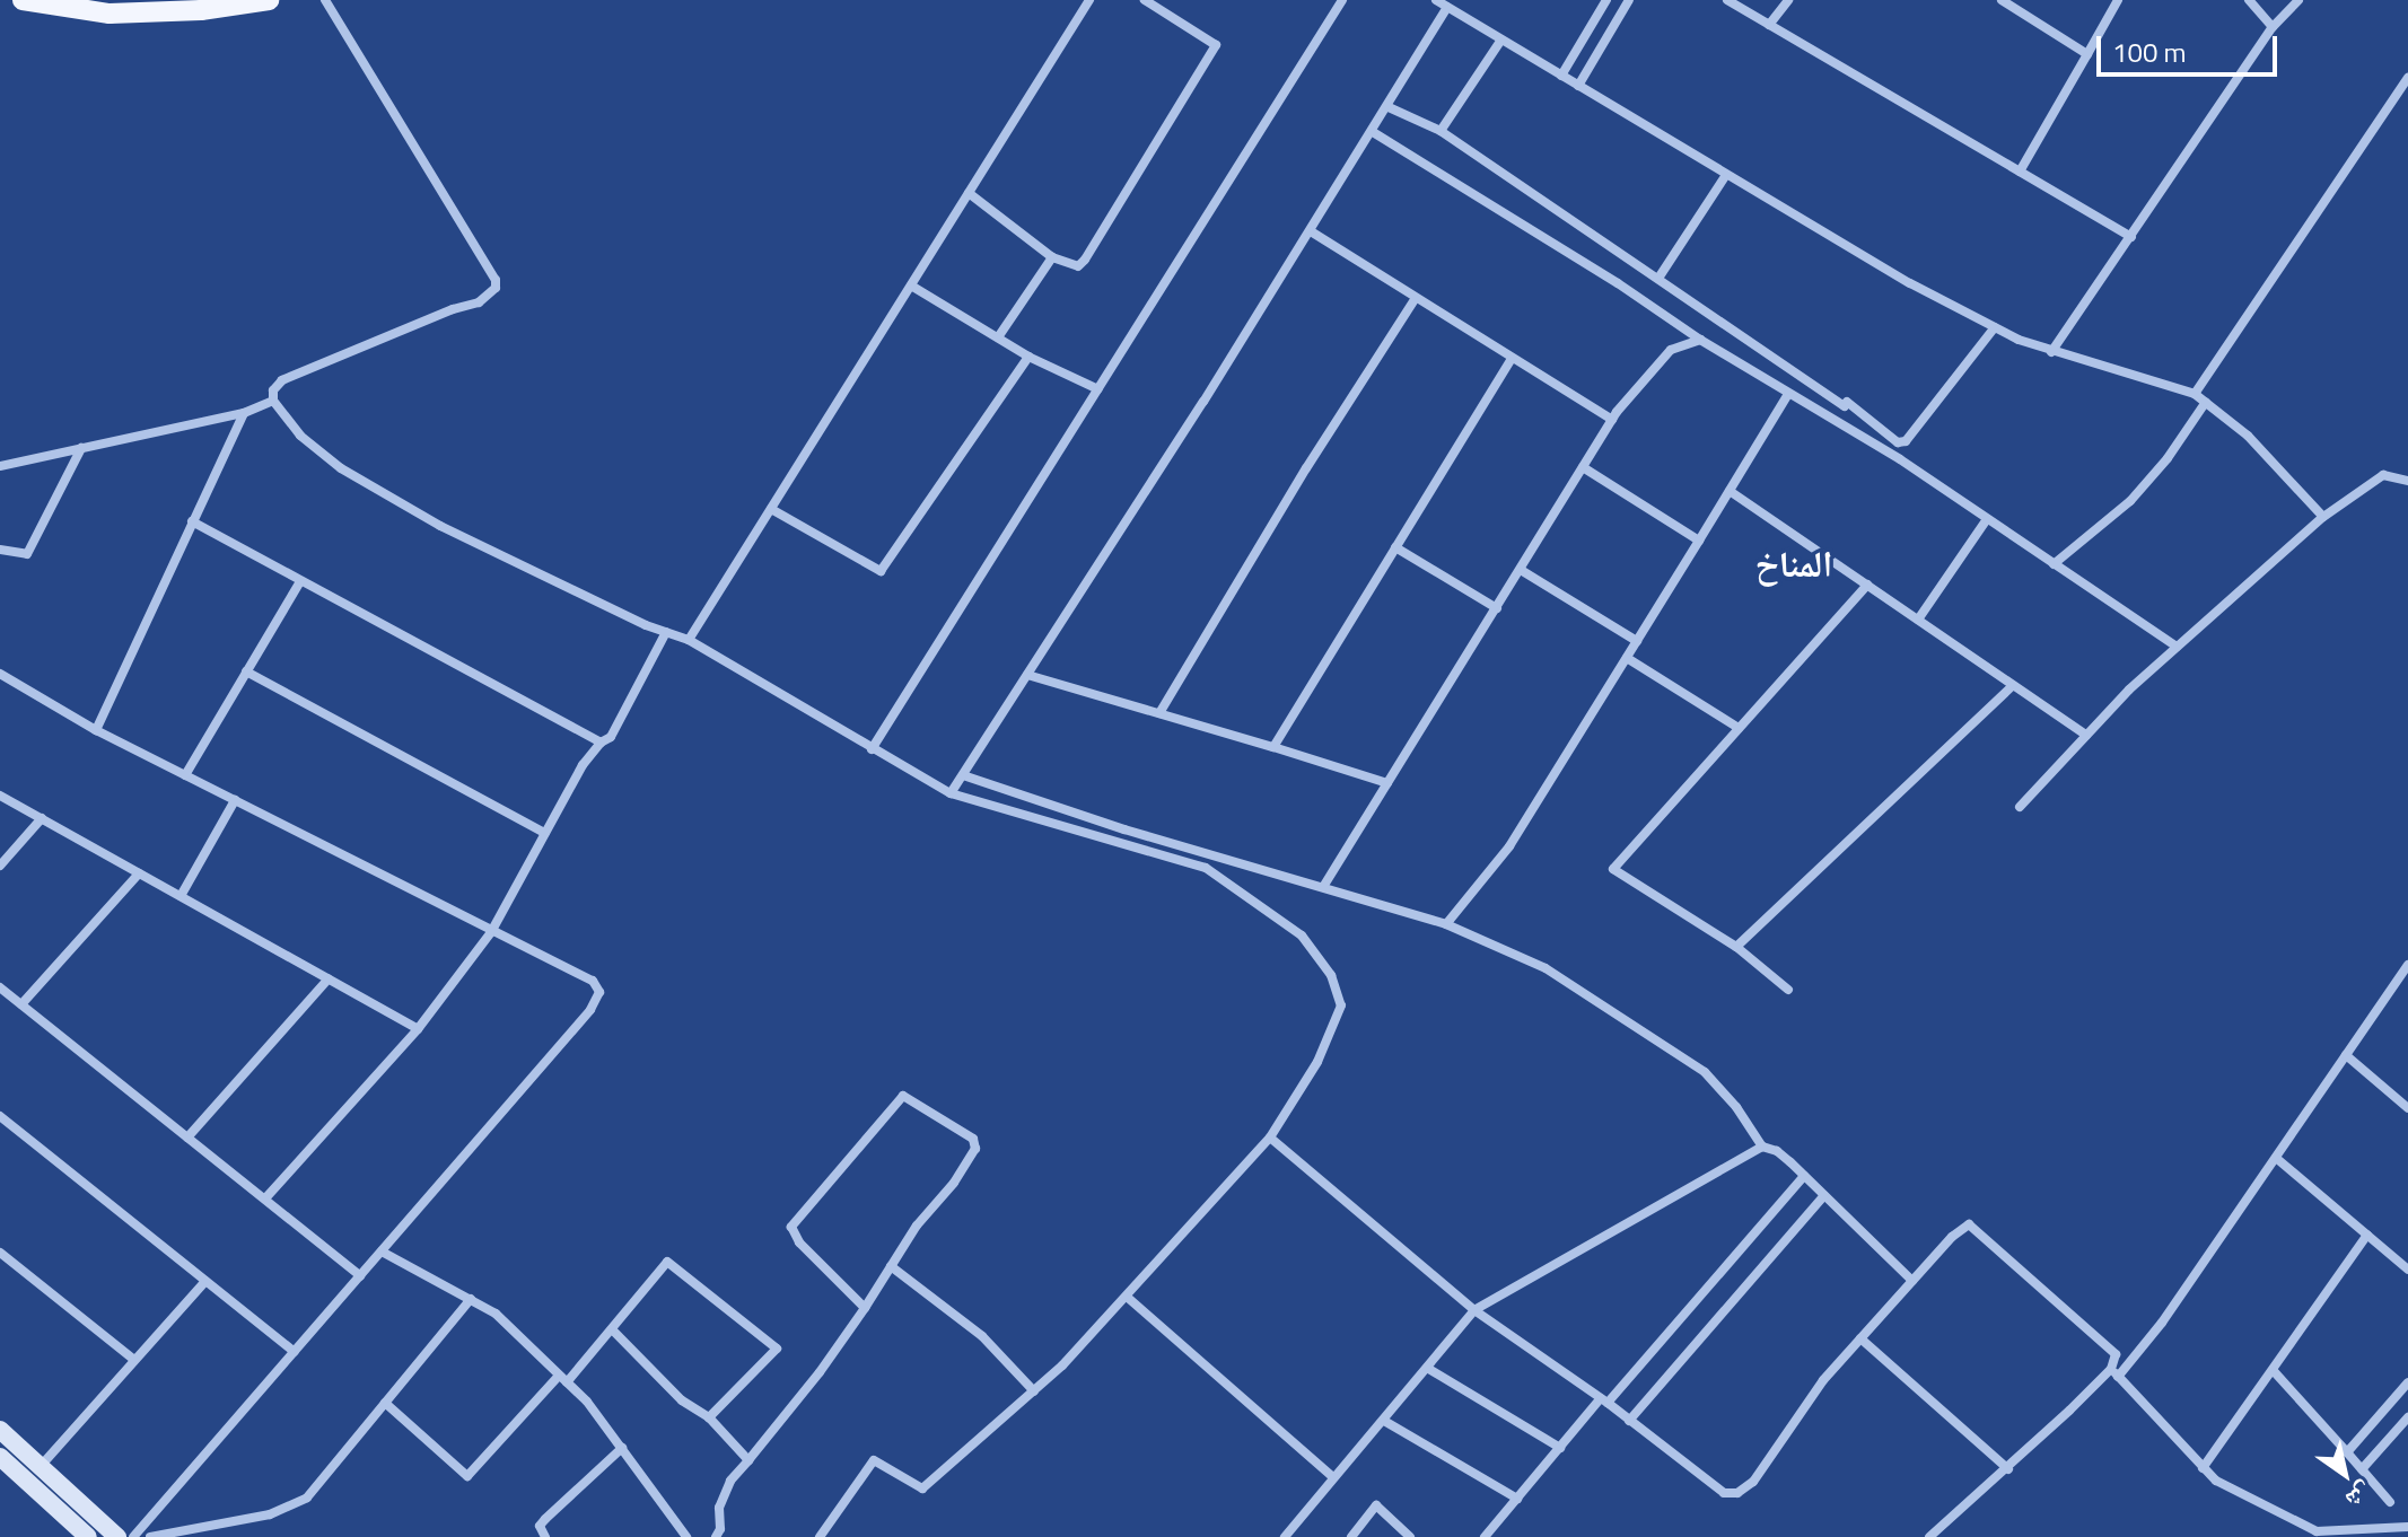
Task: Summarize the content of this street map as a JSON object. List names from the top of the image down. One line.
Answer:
{"districts":["المناخ"],"scale_bar":"100 m","north":"bottom right"}
